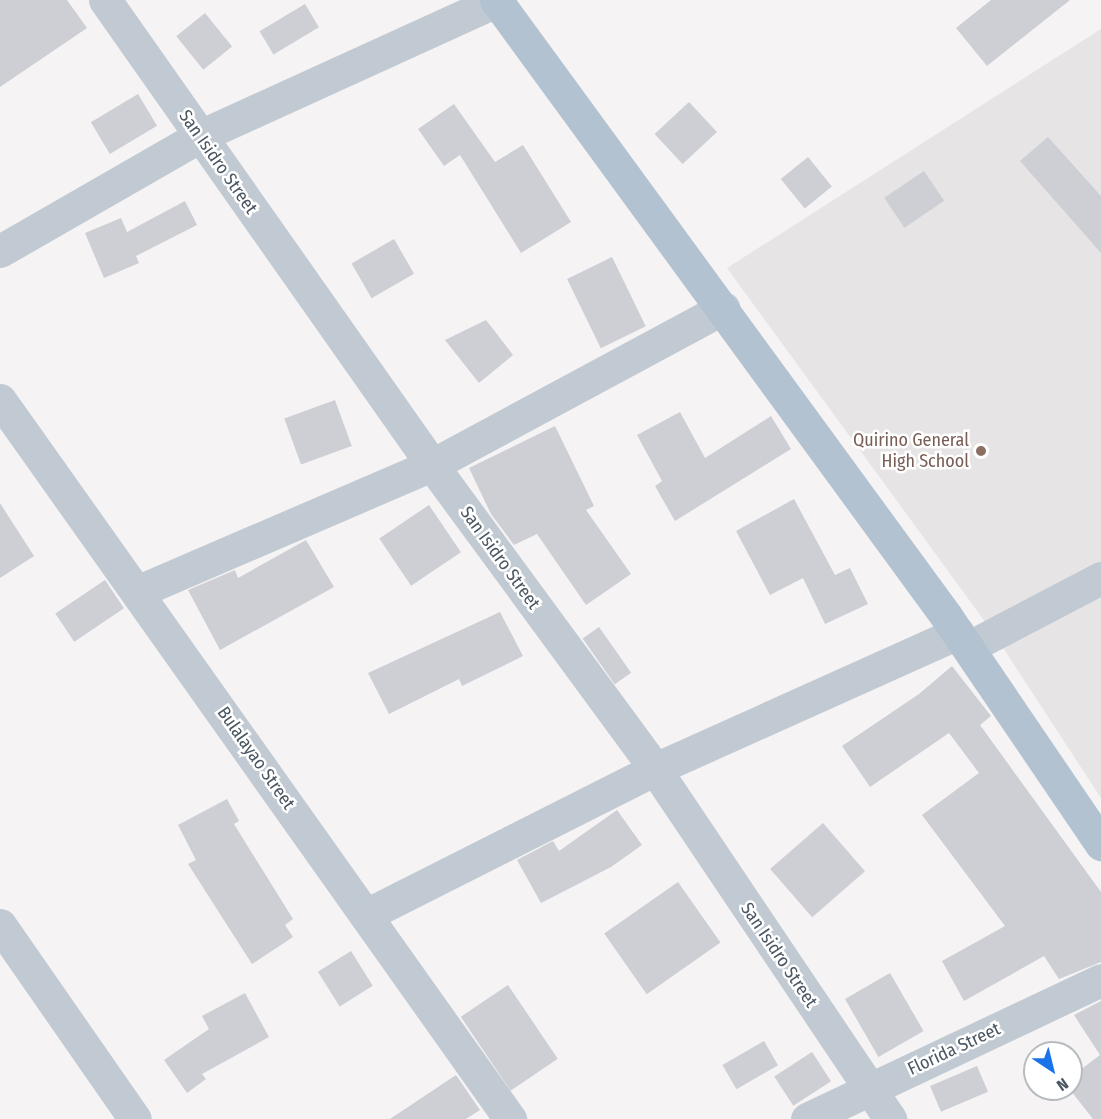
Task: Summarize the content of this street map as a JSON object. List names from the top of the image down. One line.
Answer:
{"streets":{"street":["San Isidro Street","Bulalayao Street","Florida Street"]},"crossings":[["San Isidro Street","Florida Street"]],"places":["Quirino General High School"],"north":"bottom right"}
